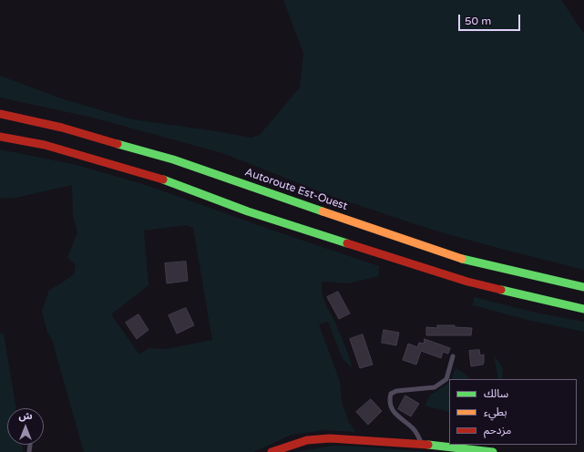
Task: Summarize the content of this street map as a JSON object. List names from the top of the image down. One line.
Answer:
{"streets":{"main road":["Autoroute Est-Ouest"]},"legend":["سالك","بطيء","مزدحم"],"scale_bar":"50 m","north":"top"}
